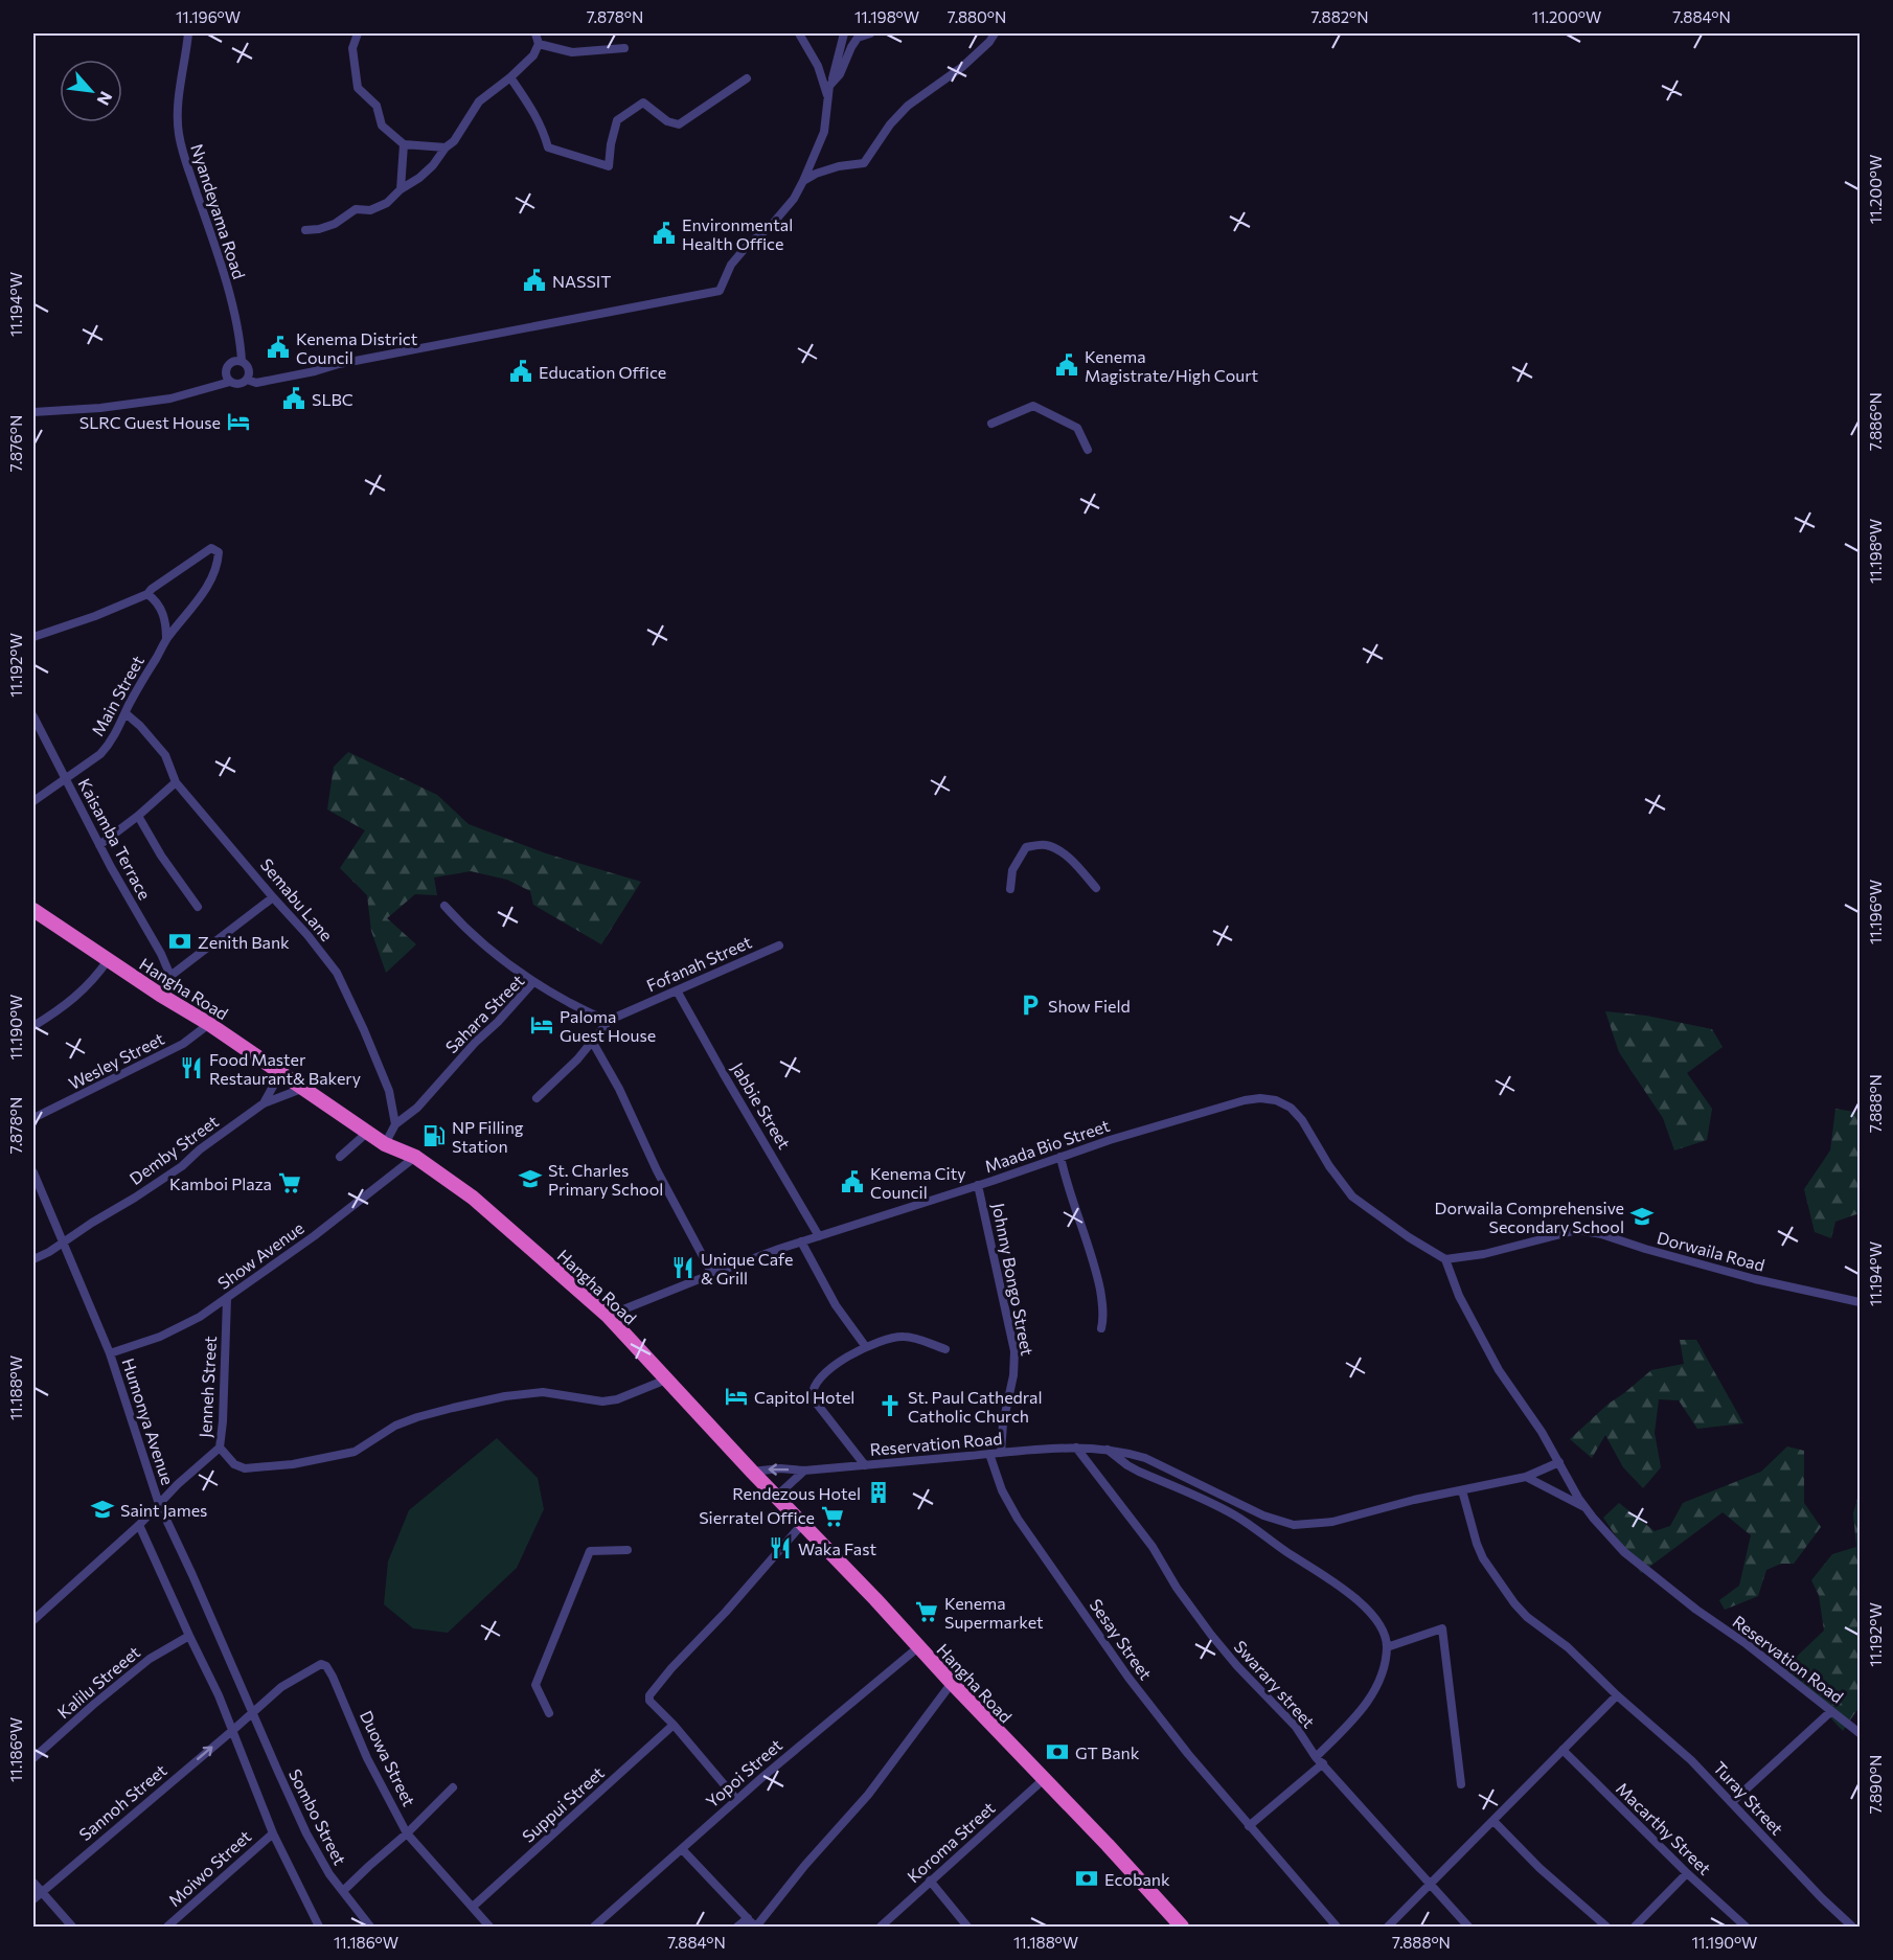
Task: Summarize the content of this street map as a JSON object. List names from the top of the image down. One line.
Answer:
{"streets":{"highway":["Hangha Road"],"street":["Nyandeyama Road","Main Street","Kaisamba Terrace","Semabu Lane","Fofanah Street","Sahara Street","Wesley Street","Jabbie Street","Maada Bio Street","Demby Street","Dorwaila Road","Show Avenue","Johnny Bongo Street","Jenneh Street","Humonya Avenue","Reservation Road","Sesay Street","Kalilu Streeet","Swarary street","Duowa Street","Yopoi Street","Turay Street","Sannoh Street","Suppui Street","Sombo Street","Macarthy Street","Koroma Street","Moiwo Street"]},"crossings":[["Main Street","Kaisamba Terrace"],["Main Street","Semabu Lane"],["Semabu Lane","Sahara Street"],["Fofanah Street","Sahara Street"],["Fofanah Street","Jabbie Street"],["Hangha Road","Wesley Street"],["Hangha Road","Maada Bio Street"],["Hangha Road","Demby Street"],["Hangha Road","Show Avenue"],["Hangha Road","Reservation Road"],["Hangha Road","Yopoi Street"],["Hangha Road","Koroma Street"],["Jabbie Street","Maada Bio Street"],["Maada Bio Street","Dorwaila Road"],["Maada Bio Street","Johnny Bongo Street"],["Demby Street","Humonya Avenue"],["Show Avenue","Jenneh Street"],["Show Avenue","Humonya Avenue"],["Johnny Bongo Street","Reservation Road"],["Jenneh Street","Humonya Avenue"],["Humonya Avenue","Duowa Street"],["Humonya Avenue","Sannoh Street"],["Humonya Avenue","Sombo Street"],["Reservation Road","Sesay Street"],["Reservation Road","Swarary street"],["Reservation Road","Turay Street"],["Duowa Street","Sannoh Street"],["Duowa Street","Suppui Street"],["Duowa Street","Sombo Street"],["Sannoh Street","Sombo Street"]],"one_way":["Sannoh Street"],"places":{"public building":["Environmental Health Office","NASSIT","Kenema District Council","Kenema Magistrate/High Court","Education Office","SLBC","Kenema City Council"],"hotel":["SLRC Guest House","Paloma Guest House","Capitol Hotel"],"bank":["Zenith Bank","GT Bank","Ecobank"],"parking":["Show Field"],"restaurant":["Food Master Restaurant& Bakery","Unique Cafe & Grill","Waka Fast"],"fuel station":["NP Filling Station"],"school or university":["St. Charles Primary School","Dorwaila Comprehensive Secondary School","Saint James"],"supermarket":["Kamboi Plaza","Sierratel Office","Kenema Supermarket"],"church":["St. Paul Cathedral Catholic Church"],"building":["Rendezous Hotel"]},"north":"bottom right","coordinates":["11.196°W","7.878°N","11.198°W","7.880°N","7.882°N","11.200°W","7.884°N","11.194°W","7.886°N","7.876°N","11.192°W","11.190°W","7.888°N","11.188°W","11.186°W","7.890°N"]}
